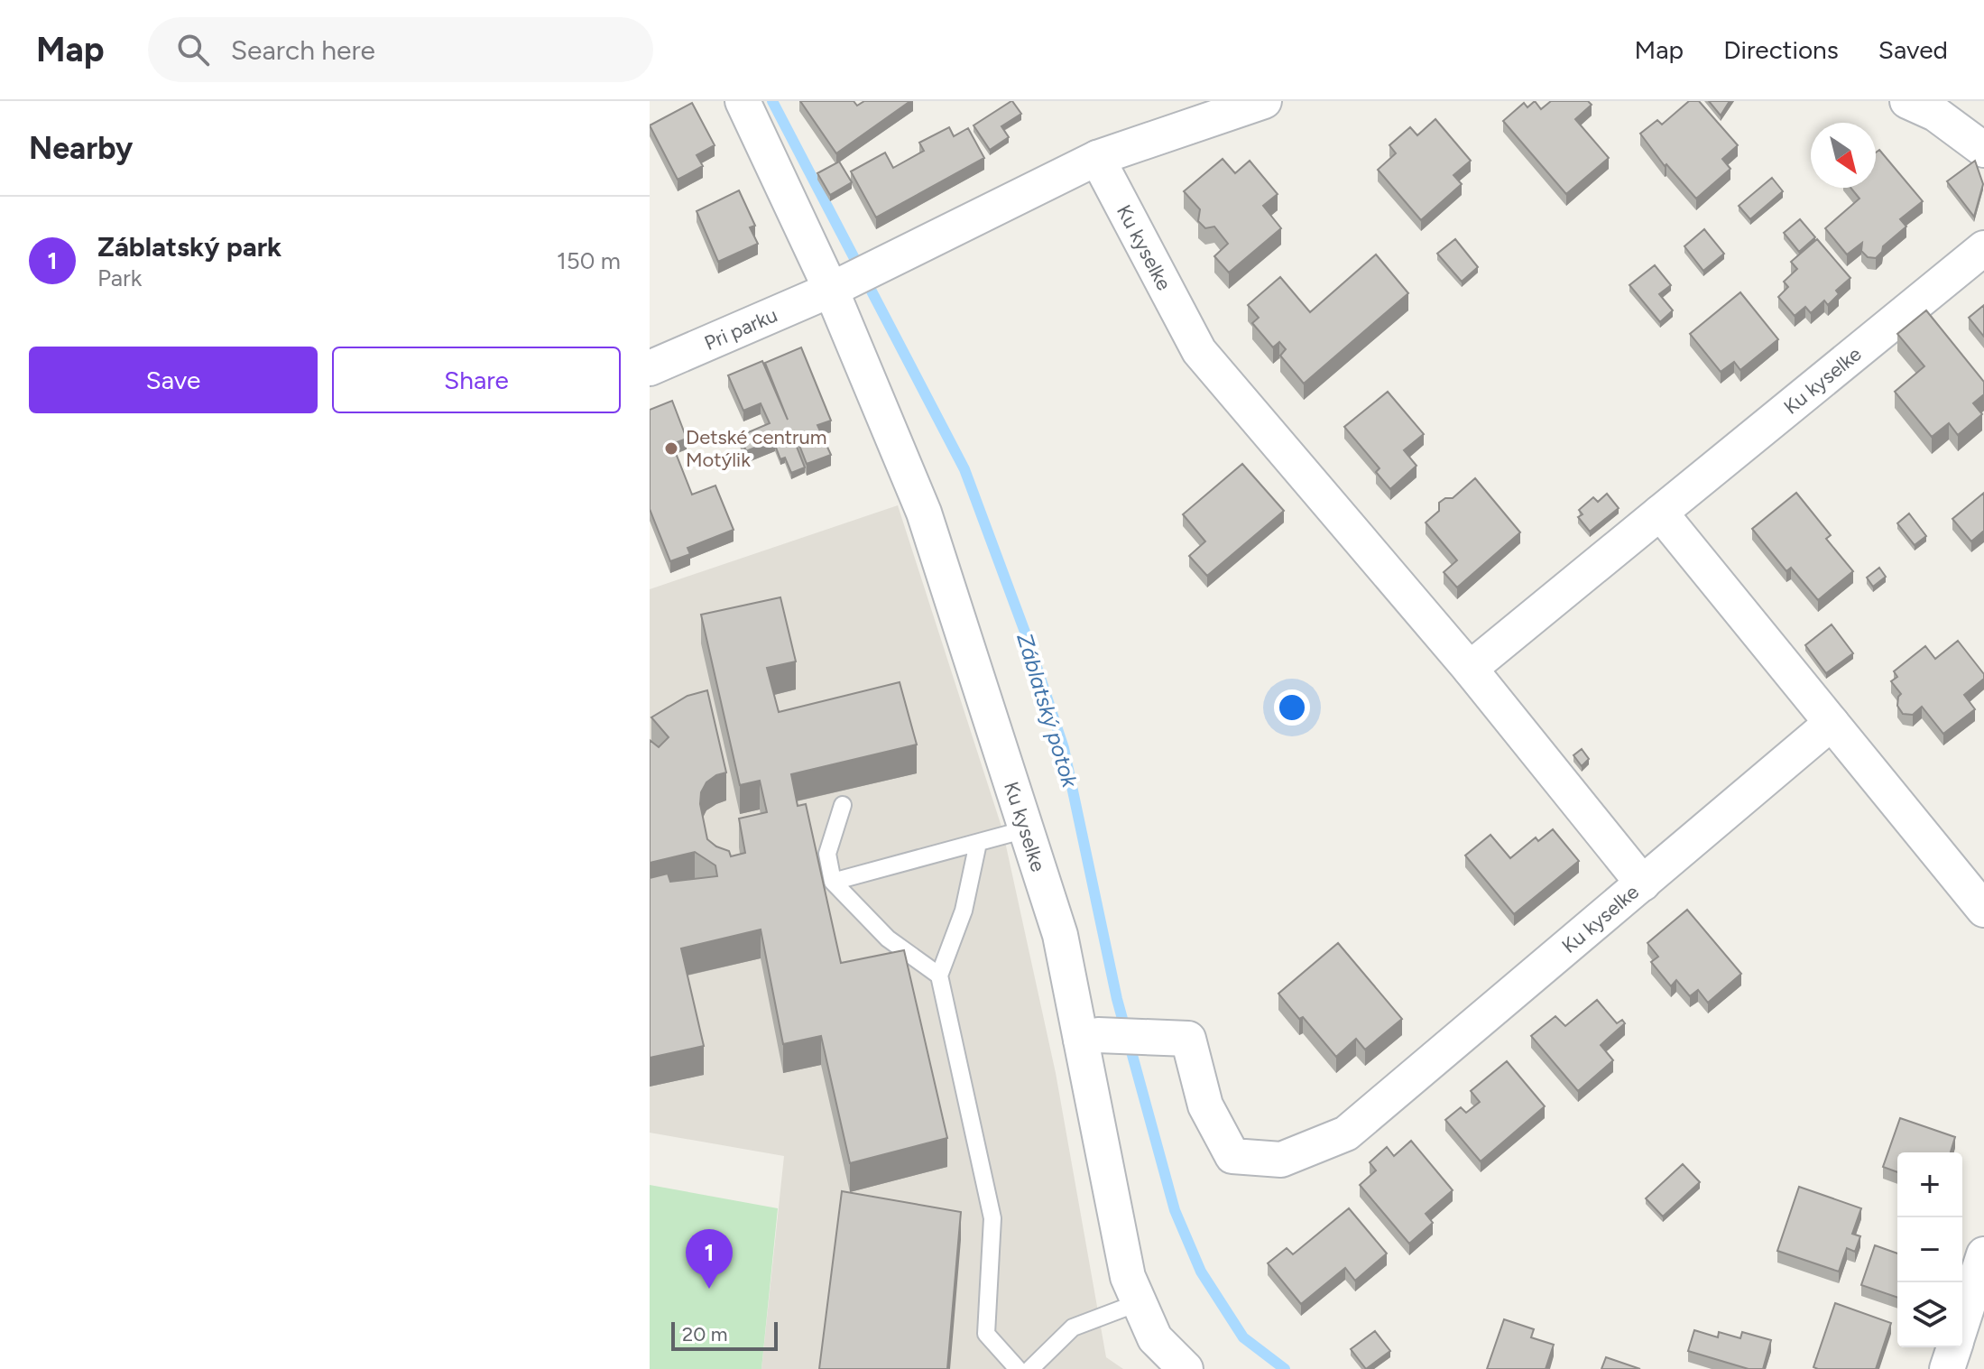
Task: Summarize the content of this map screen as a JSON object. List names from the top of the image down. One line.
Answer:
{"streets":{"street":["Ku kyselke","Pri parku"]},"crossings":[["Ku kyselke","Pri parku"]],"water":["Záblatský potok"],"places":["Detské centrum Motýlik"],"scale_bar":"20 m","north":"bottom right","page":{"header":"Map","search":"Search here","nav":["Map","Directions","Saved"],"heading":"Nearby","list":[{"mark":"1","name":"Záblatský park","note":"Park","value":"150 m"}],"buttons":["Save","Share"],"map_buttons":["+","−"],"pins":"1","scale":"20 m"}}
